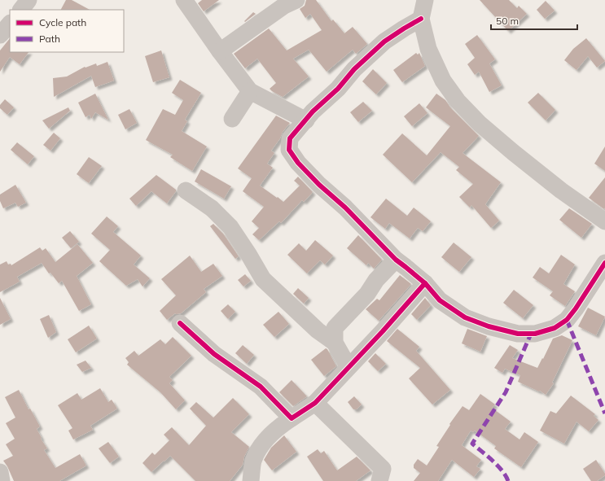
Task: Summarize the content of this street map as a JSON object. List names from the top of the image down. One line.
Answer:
{"legend":["Cycle path","Path"],"scale_bar":"50 m"}
